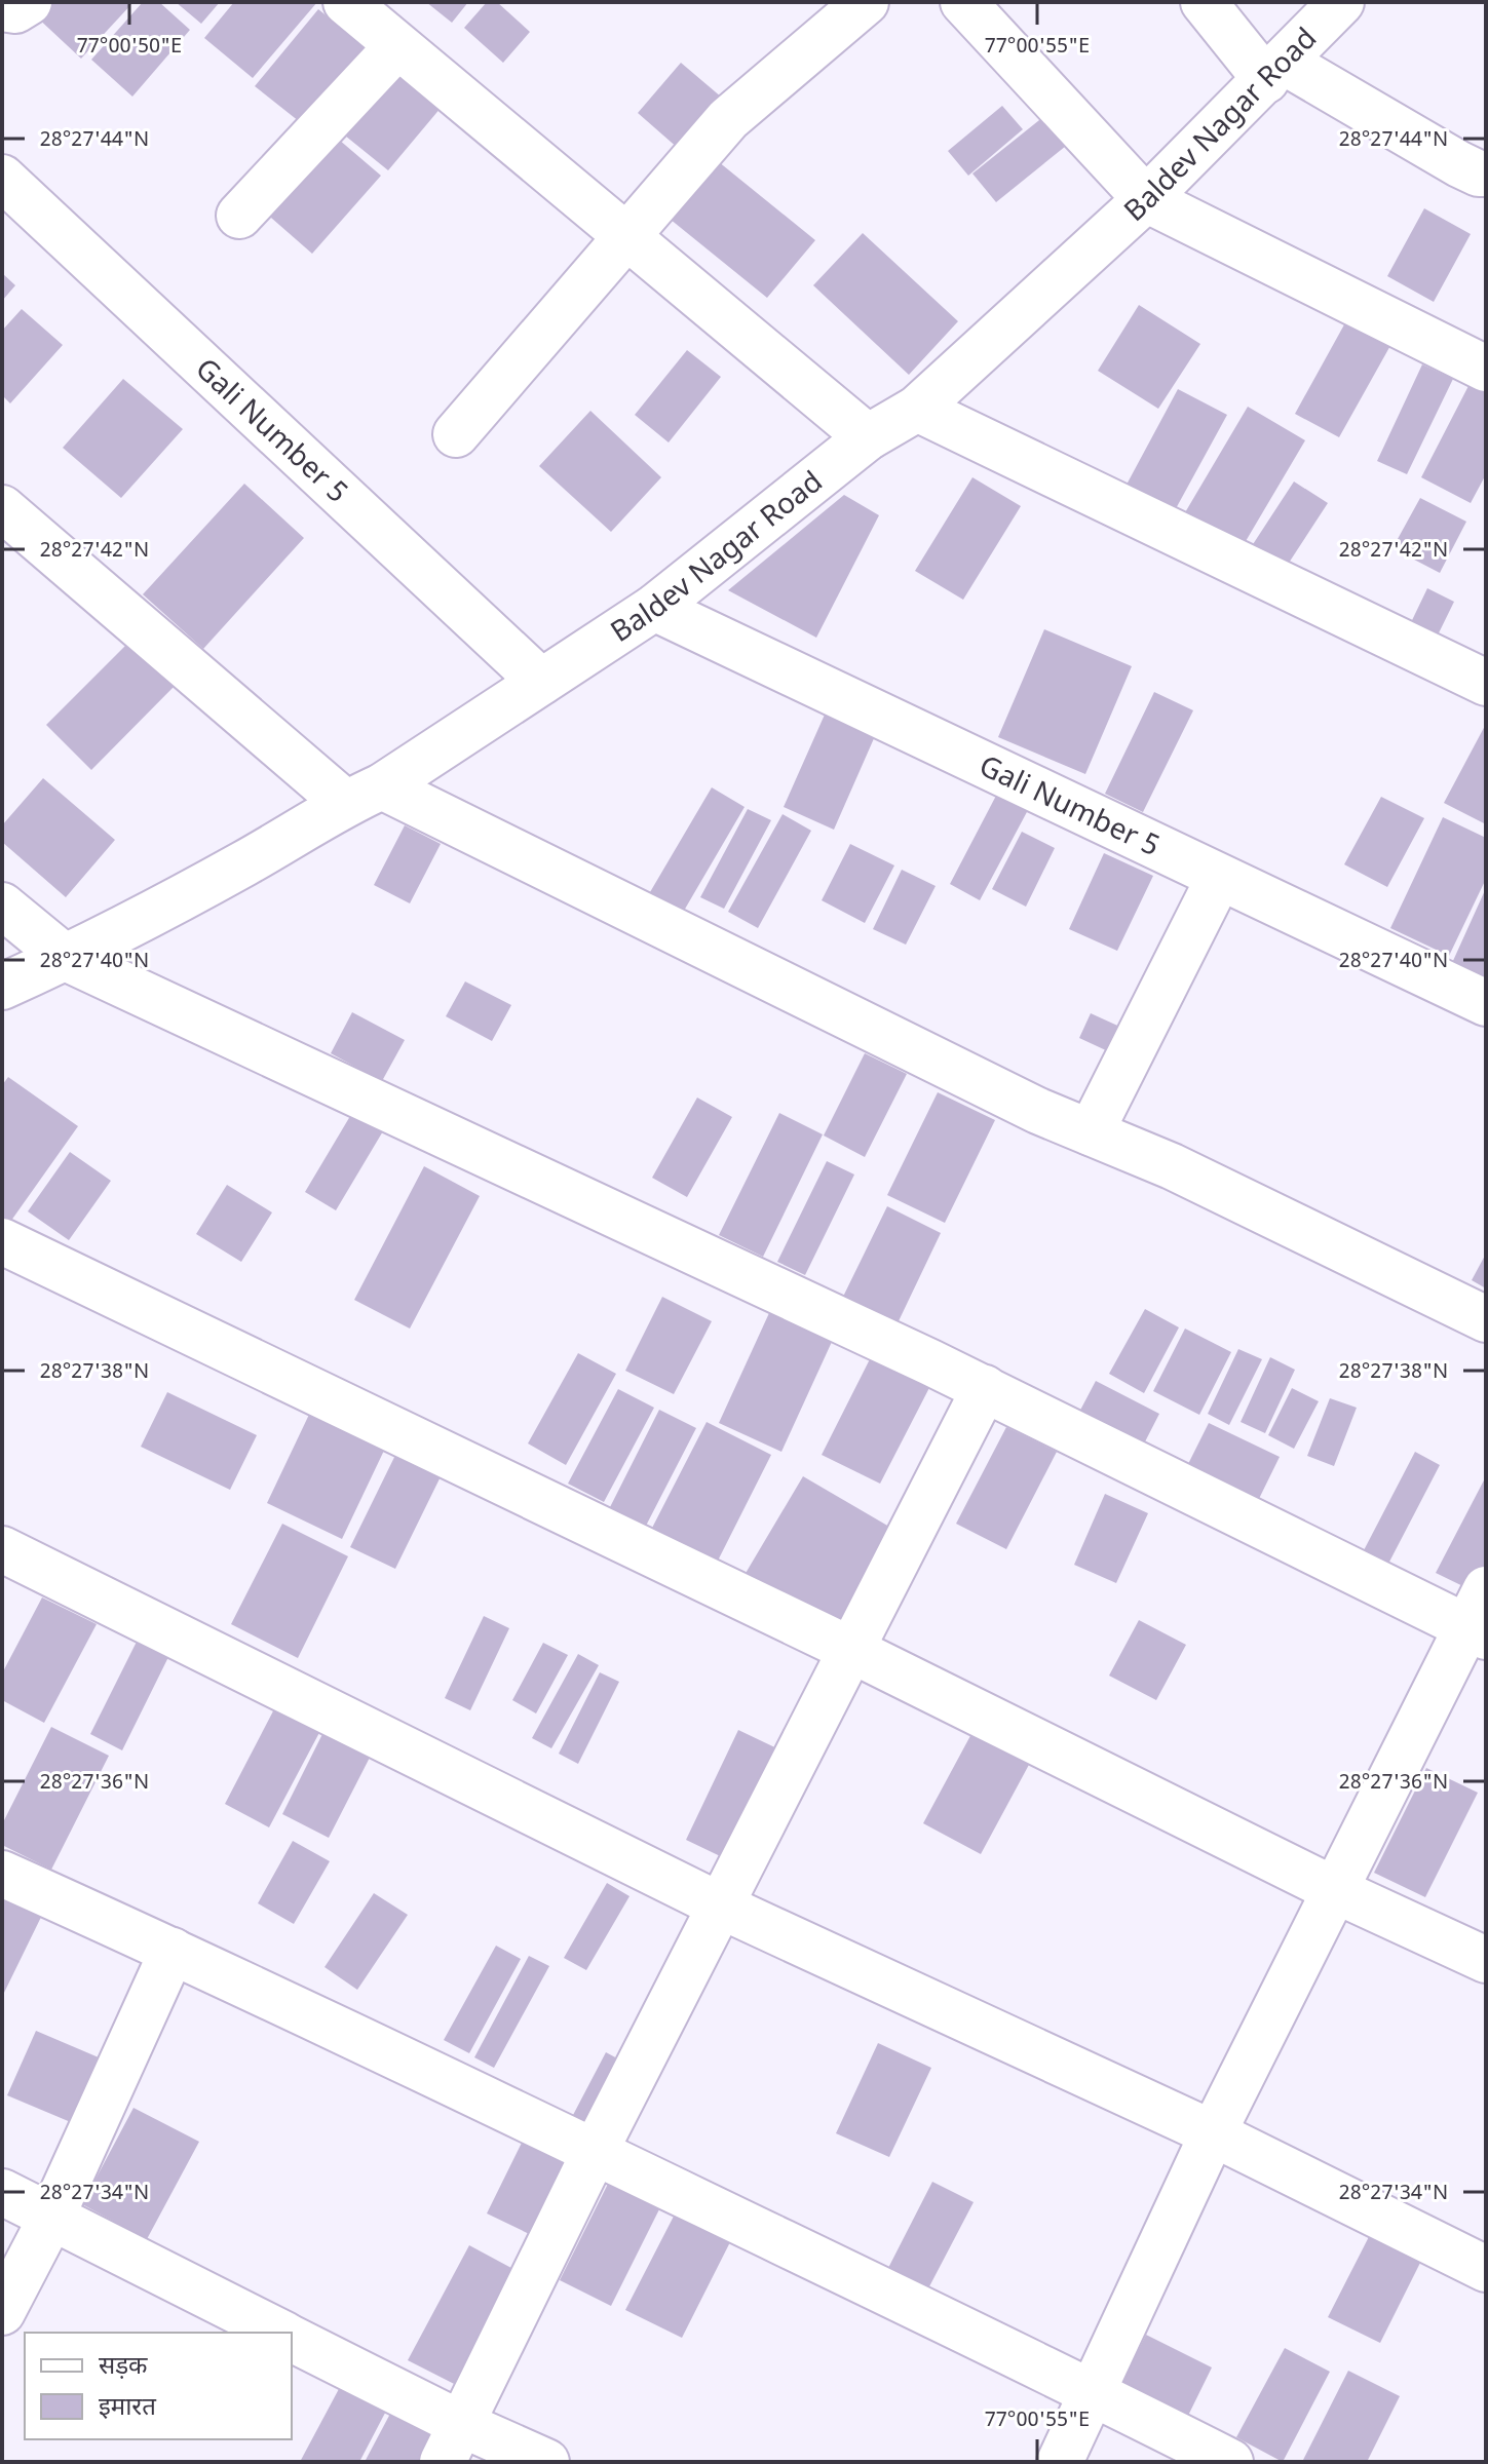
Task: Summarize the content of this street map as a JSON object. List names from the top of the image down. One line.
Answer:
{"streets":{"street":["Baldev Nagar Road","Gali Number 5"]},"crossings":[["Baldev Nagar Road","Gali Number 5"]],"legend":["सड़क","इमारत"],"coordinates":["77°00'50\"E","77°00'55\"E","28°27'44\"N","28°27'42\"N","28°27'40\"N","28°27'38\"N","28°27'36\"N","28°27'34\"N"]}
